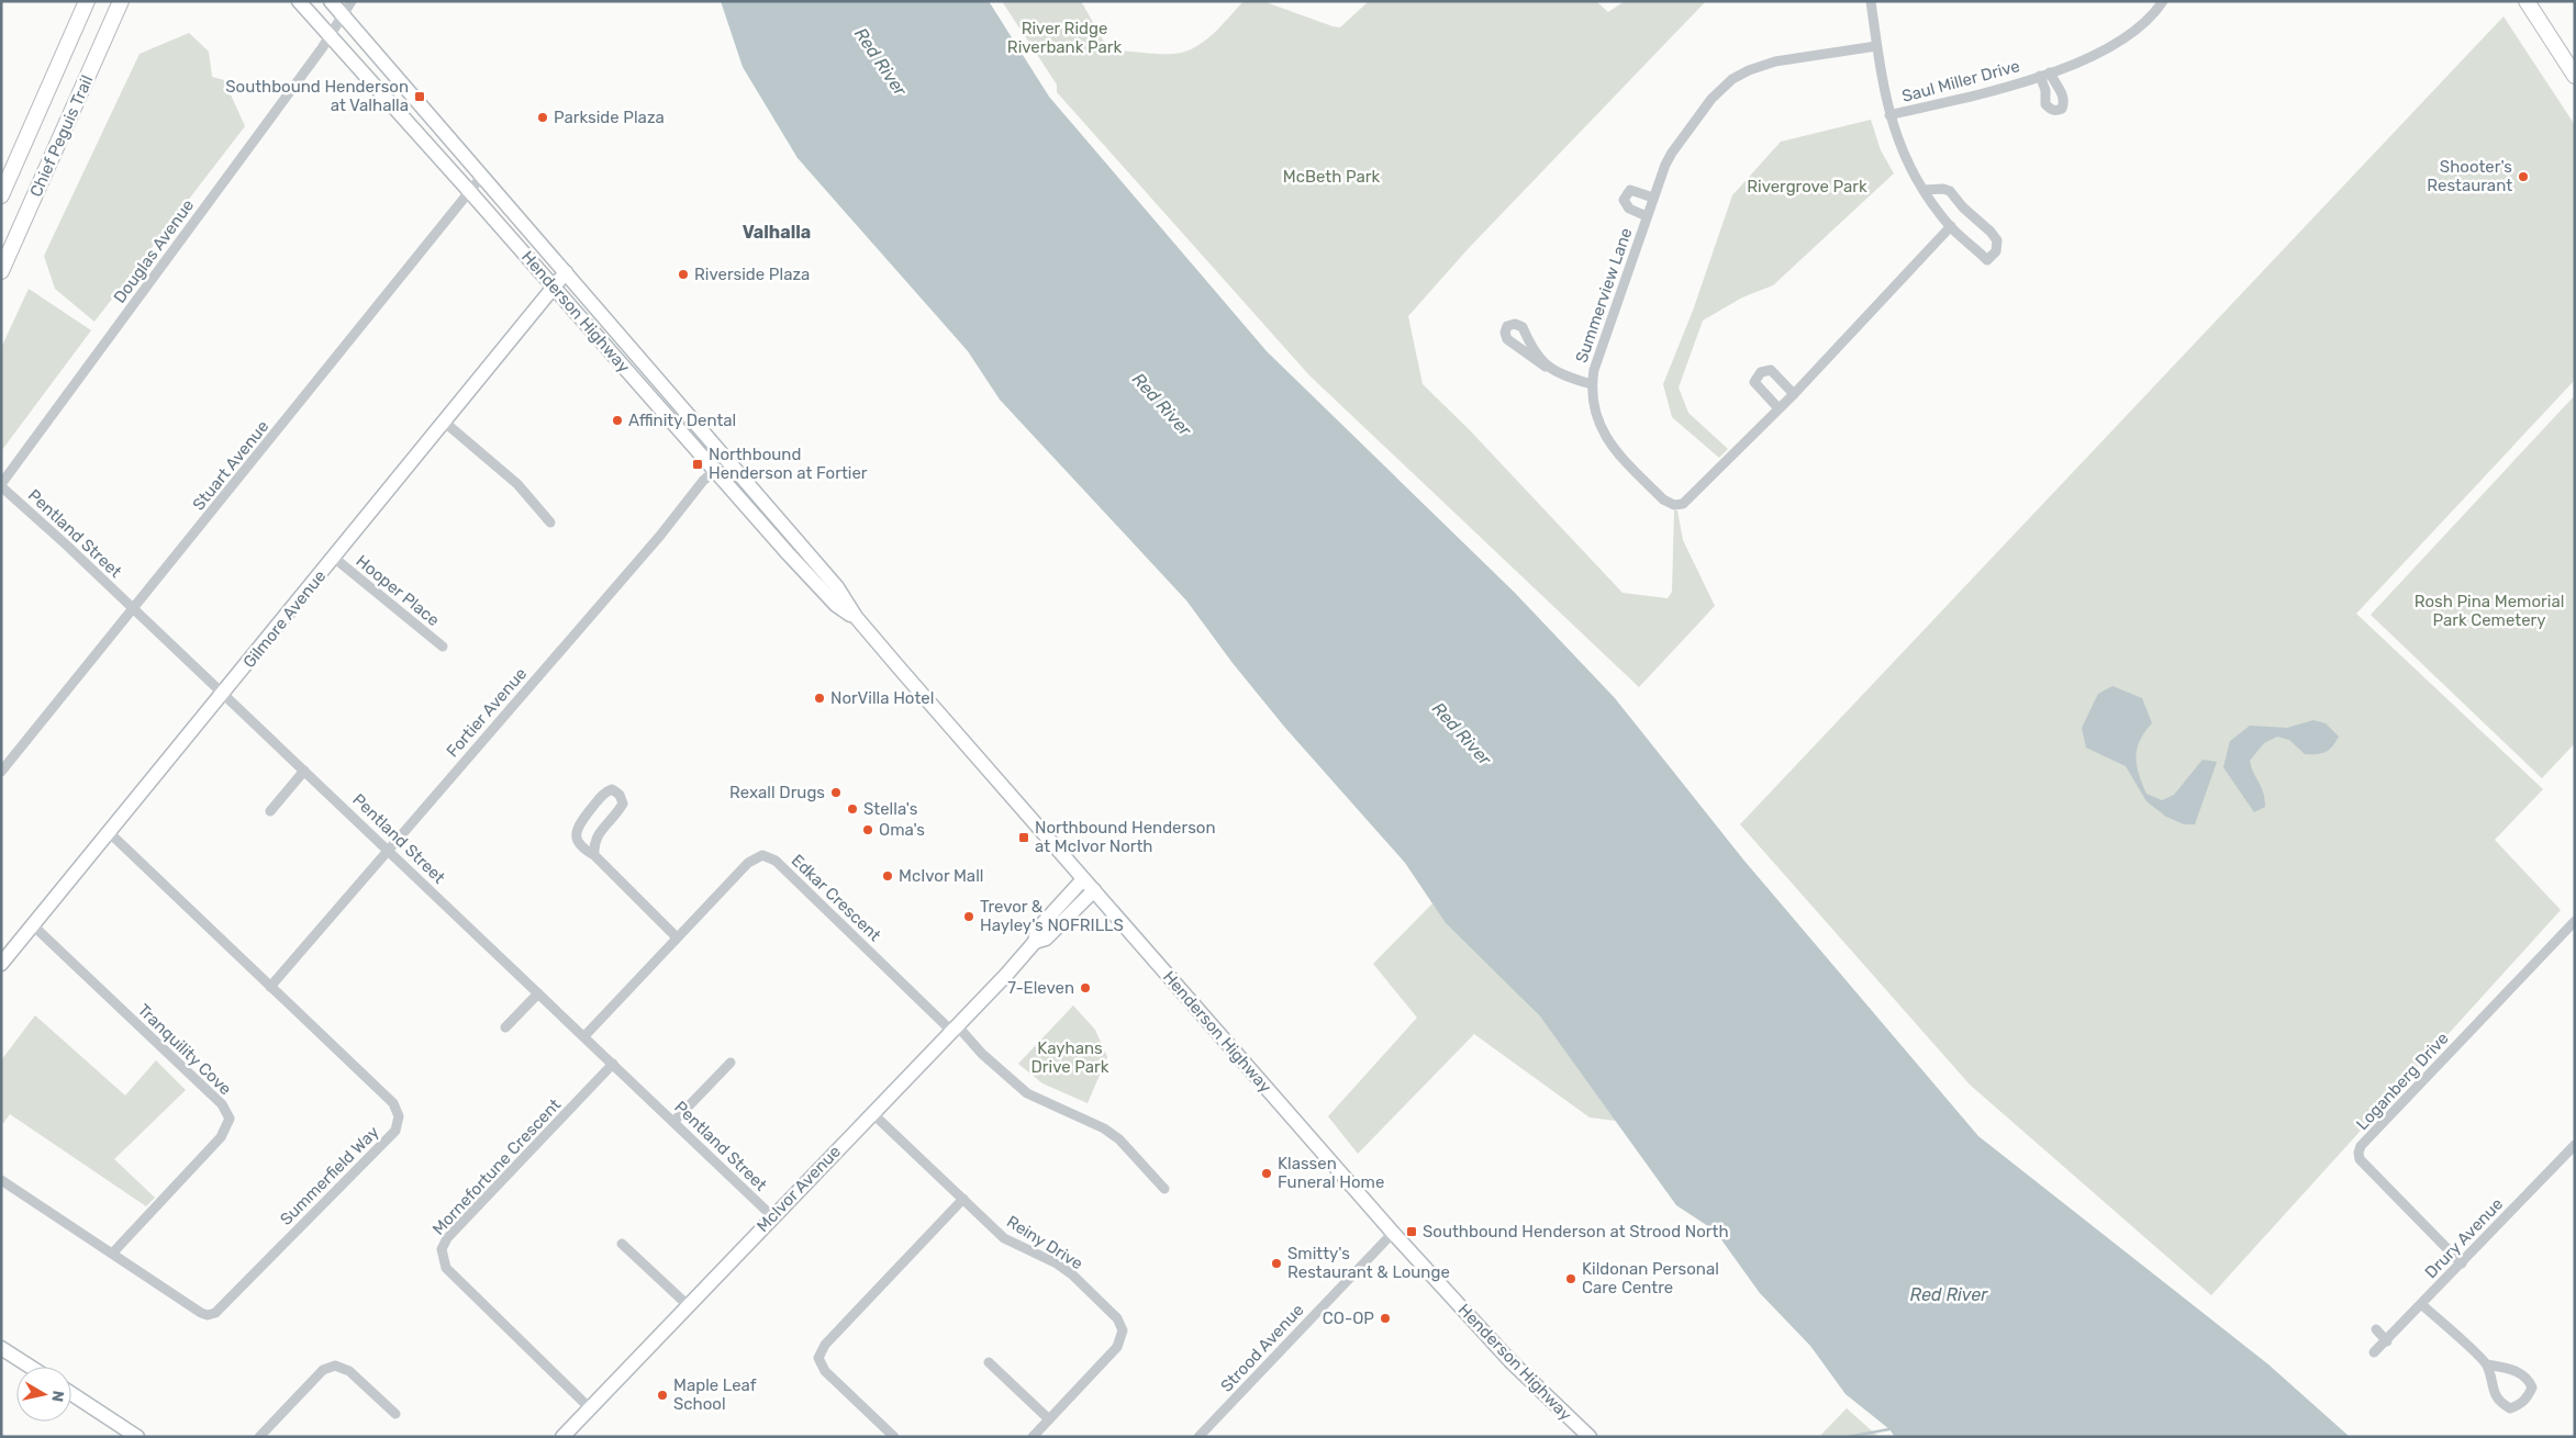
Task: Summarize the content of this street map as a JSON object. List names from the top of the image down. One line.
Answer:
{"streets":{"main road":["Chief Peguis Trail","Henderson Highway","Gilmore Avenue","McIvor Avenue"],"street":["Saul Miller Drive","Douglas Avenue","Summerview Lane","Stuart Avenue","Pentland Street","Hooper Place","Fortier Avenue","Edkar Crescent","Tranquility Cove","Loganberg Drive","Mornefortune Crescent","Summerfield Way","Drury Avenue","Reiny Drive","Strood Avenue"]},"crossings":[["Douglas Avenue","Henderson Highway"],["Douglas Avenue","Pentland Street"],["Henderson Highway","Stuart Avenue"],["Henderson Highway","Gilmore Avenue"],["Henderson Highway","Fortier Avenue"],["Henderson Highway","McIvor Avenue"],["Henderson Highway","Strood Avenue"],["Stuart Avenue","Pentland Street"],["Pentland Street","Gilmore Avenue"],["Pentland Street","Fortier Avenue"],["Pentland Street","Edkar Crescent"],["Pentland Street","Mornefortune Crescent"],["Pentland Street","McIvor Avenue"],["Hooper Place","Gilmore Avenue"],["Gilmore Avenue","Tranquility Cove"],["Gilmore Avenue","Summerfield Way"],["Fortier Avenue","Summerfield Way"],["Edkar Crescent","McIvor Avenue"],["Tranquility Cove","Summerfield Way"],["Loganberg Drive","Drury Avenue"],["Mornefortune Crescent","McIvor Avenue"],["McIvor Avenue","Reiny Drive"]],"districts":["Valhalla"],"water":["Red River"],"parks":["River Ridge Riverbank Park","McBeth Park","Rivergrove Park","Rosh Pina Memorial Park Cemetery","Kayhans Drive Park"],"places":{"transit":["Southbound Henderson at Valhalla","Northbound Henderson at Fortier","Northbound Henderson at McIvor North","Southbound Henderson at Strood North"],"other":["Parkside Plaza","Shooter's Restaurant","Riverside Plaza","Affinity Dental","NorVilla Hotel","Rexall Drugs","Stella's","Oma's","McIvor Mall","Trevor & Hayley's NOFRILLS","7-Eleven","Klassen Funeral Home","Smitty's Restaurant & Lounge","Kildonan Personal Care Centre","CO-OP","Maple Leaf School"]},"north":"right"}
